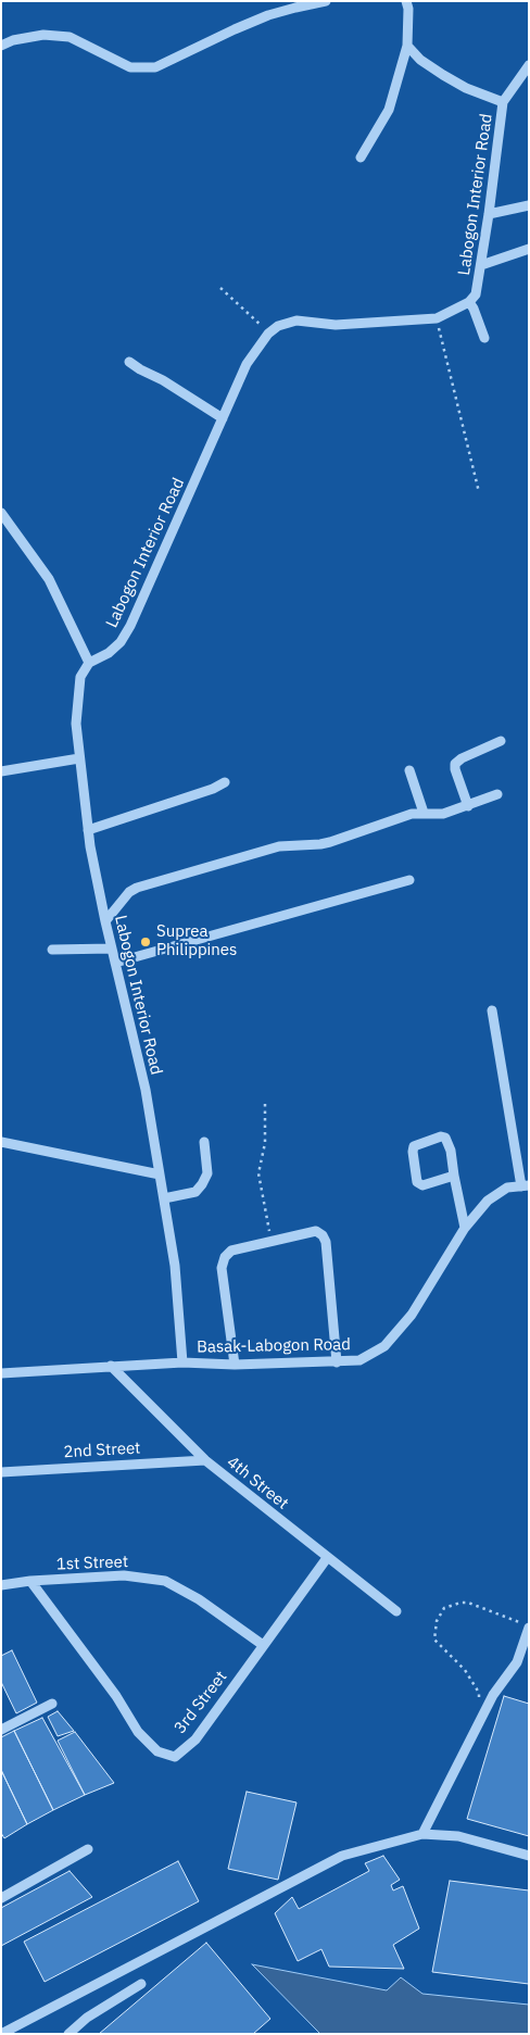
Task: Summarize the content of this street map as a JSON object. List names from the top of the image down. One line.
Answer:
{"streets":{"street":["Labogon Interior Road","Basak-Labogon Road","2nd Street","4th Street","1st Street","3rd Street"]},"crossings":[["Labogon Interior Road","Basak-Labogon Road"],["Basak-Labogon Road","4th Street"],["2nd Street","4th Street"],["4th Street","3rd Street"],["1st Street","3rd Street"]],"places":["Suprea Philippines"]}
